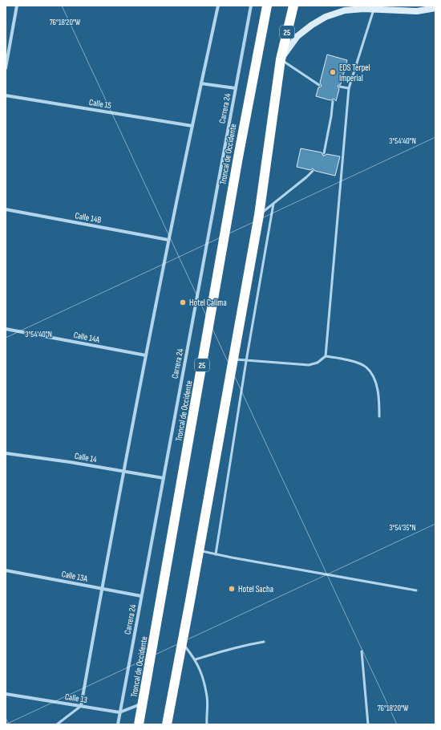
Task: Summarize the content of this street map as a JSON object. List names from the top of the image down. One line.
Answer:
{"streets":{"highway":["25","Troncal de Occidente"],"street":["Calle 15","Carrera 24","Calle 14B","Calle 14A","Calle 14","Calle 13A","Calle 13"]},"crossings":[["Carrera 24","Calle 14"],["Carrera 24","Calle 13A"],["Carrera 24","Calle 13"]],"places":["EDS Terpel Imperial","Hotel Calima","Hotel Sacha"],"coordinates":["76°18'20\"W","3°54'40\"N","3°54'35\"N"]}
